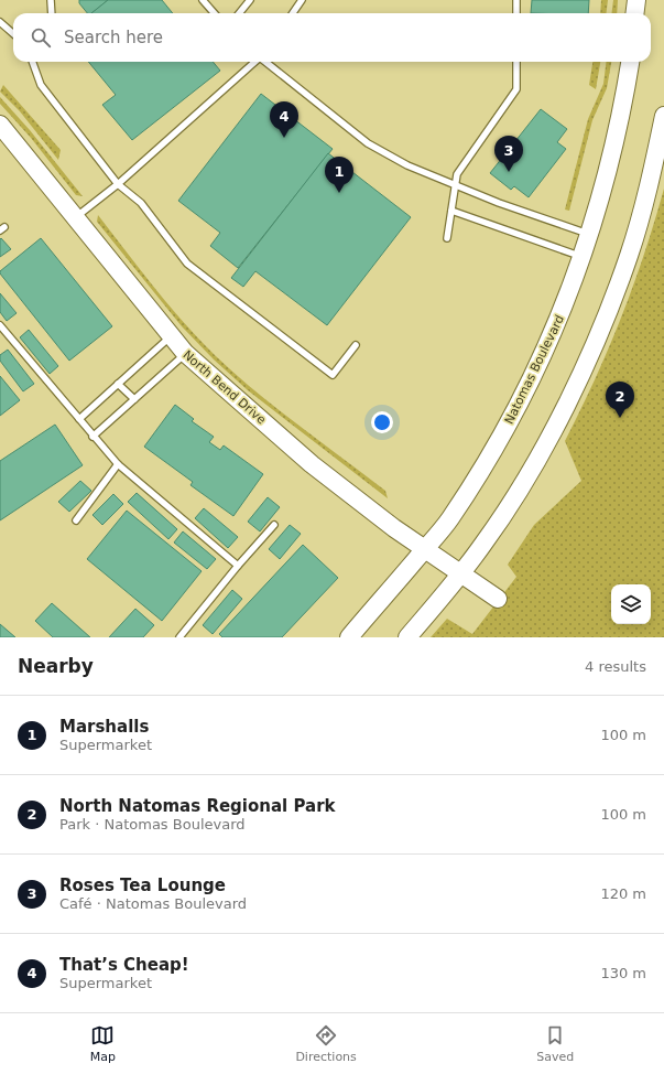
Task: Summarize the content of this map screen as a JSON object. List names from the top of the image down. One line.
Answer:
{"streets":{"main road":["Natomas Boulevard","North Bend Drive"]},"crossings":[["Natomas Boulevard","North Bend Drive"]],"page":{"search":"Search here","pins":["4","3","1","2"],"heading":["Nearby","4 results"],"list":[{"mark":"1","name":"Marshalls","note":"Supermarket","value":"100 m"},{"mark":"2","name":"North Natomas Regional Park","note":"Park · Natomas Boulevard","value":"100 m"},{"mark":"3","name":"Roses Tea Lounge","note":"Café · Natomas Boulevard","value":"120 m"},{"mark":"4","name":"That’s Cheap!","note":"Supermarket","value":"130 m"}],"nav":["Map","Directions","Saved"]}}
